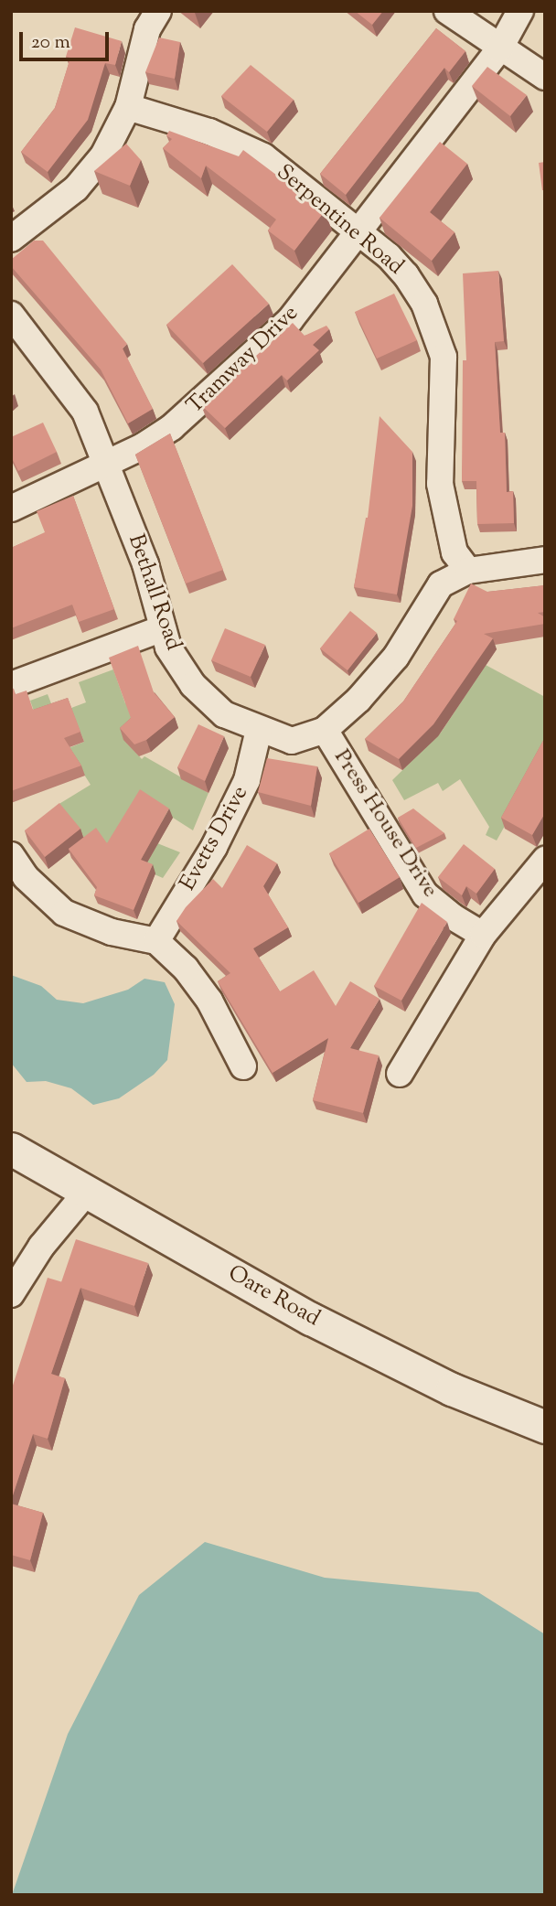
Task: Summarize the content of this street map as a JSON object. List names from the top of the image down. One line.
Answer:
{"streets":{"street":["Serpentine Road","Tramway Drive","Bethall Road","Press House Drive","Evetts Drive","Oare Road"]},"crossings":[["Serpentine Road","Tramway Drive"],["Serpentine Road","Bethall Road"],["Tramway Drive","Bethall Road"],["Bethall Road","Press House Drive"],["Bethall Road","Evetts Drive"]],"scale_bar":"20 m"}
